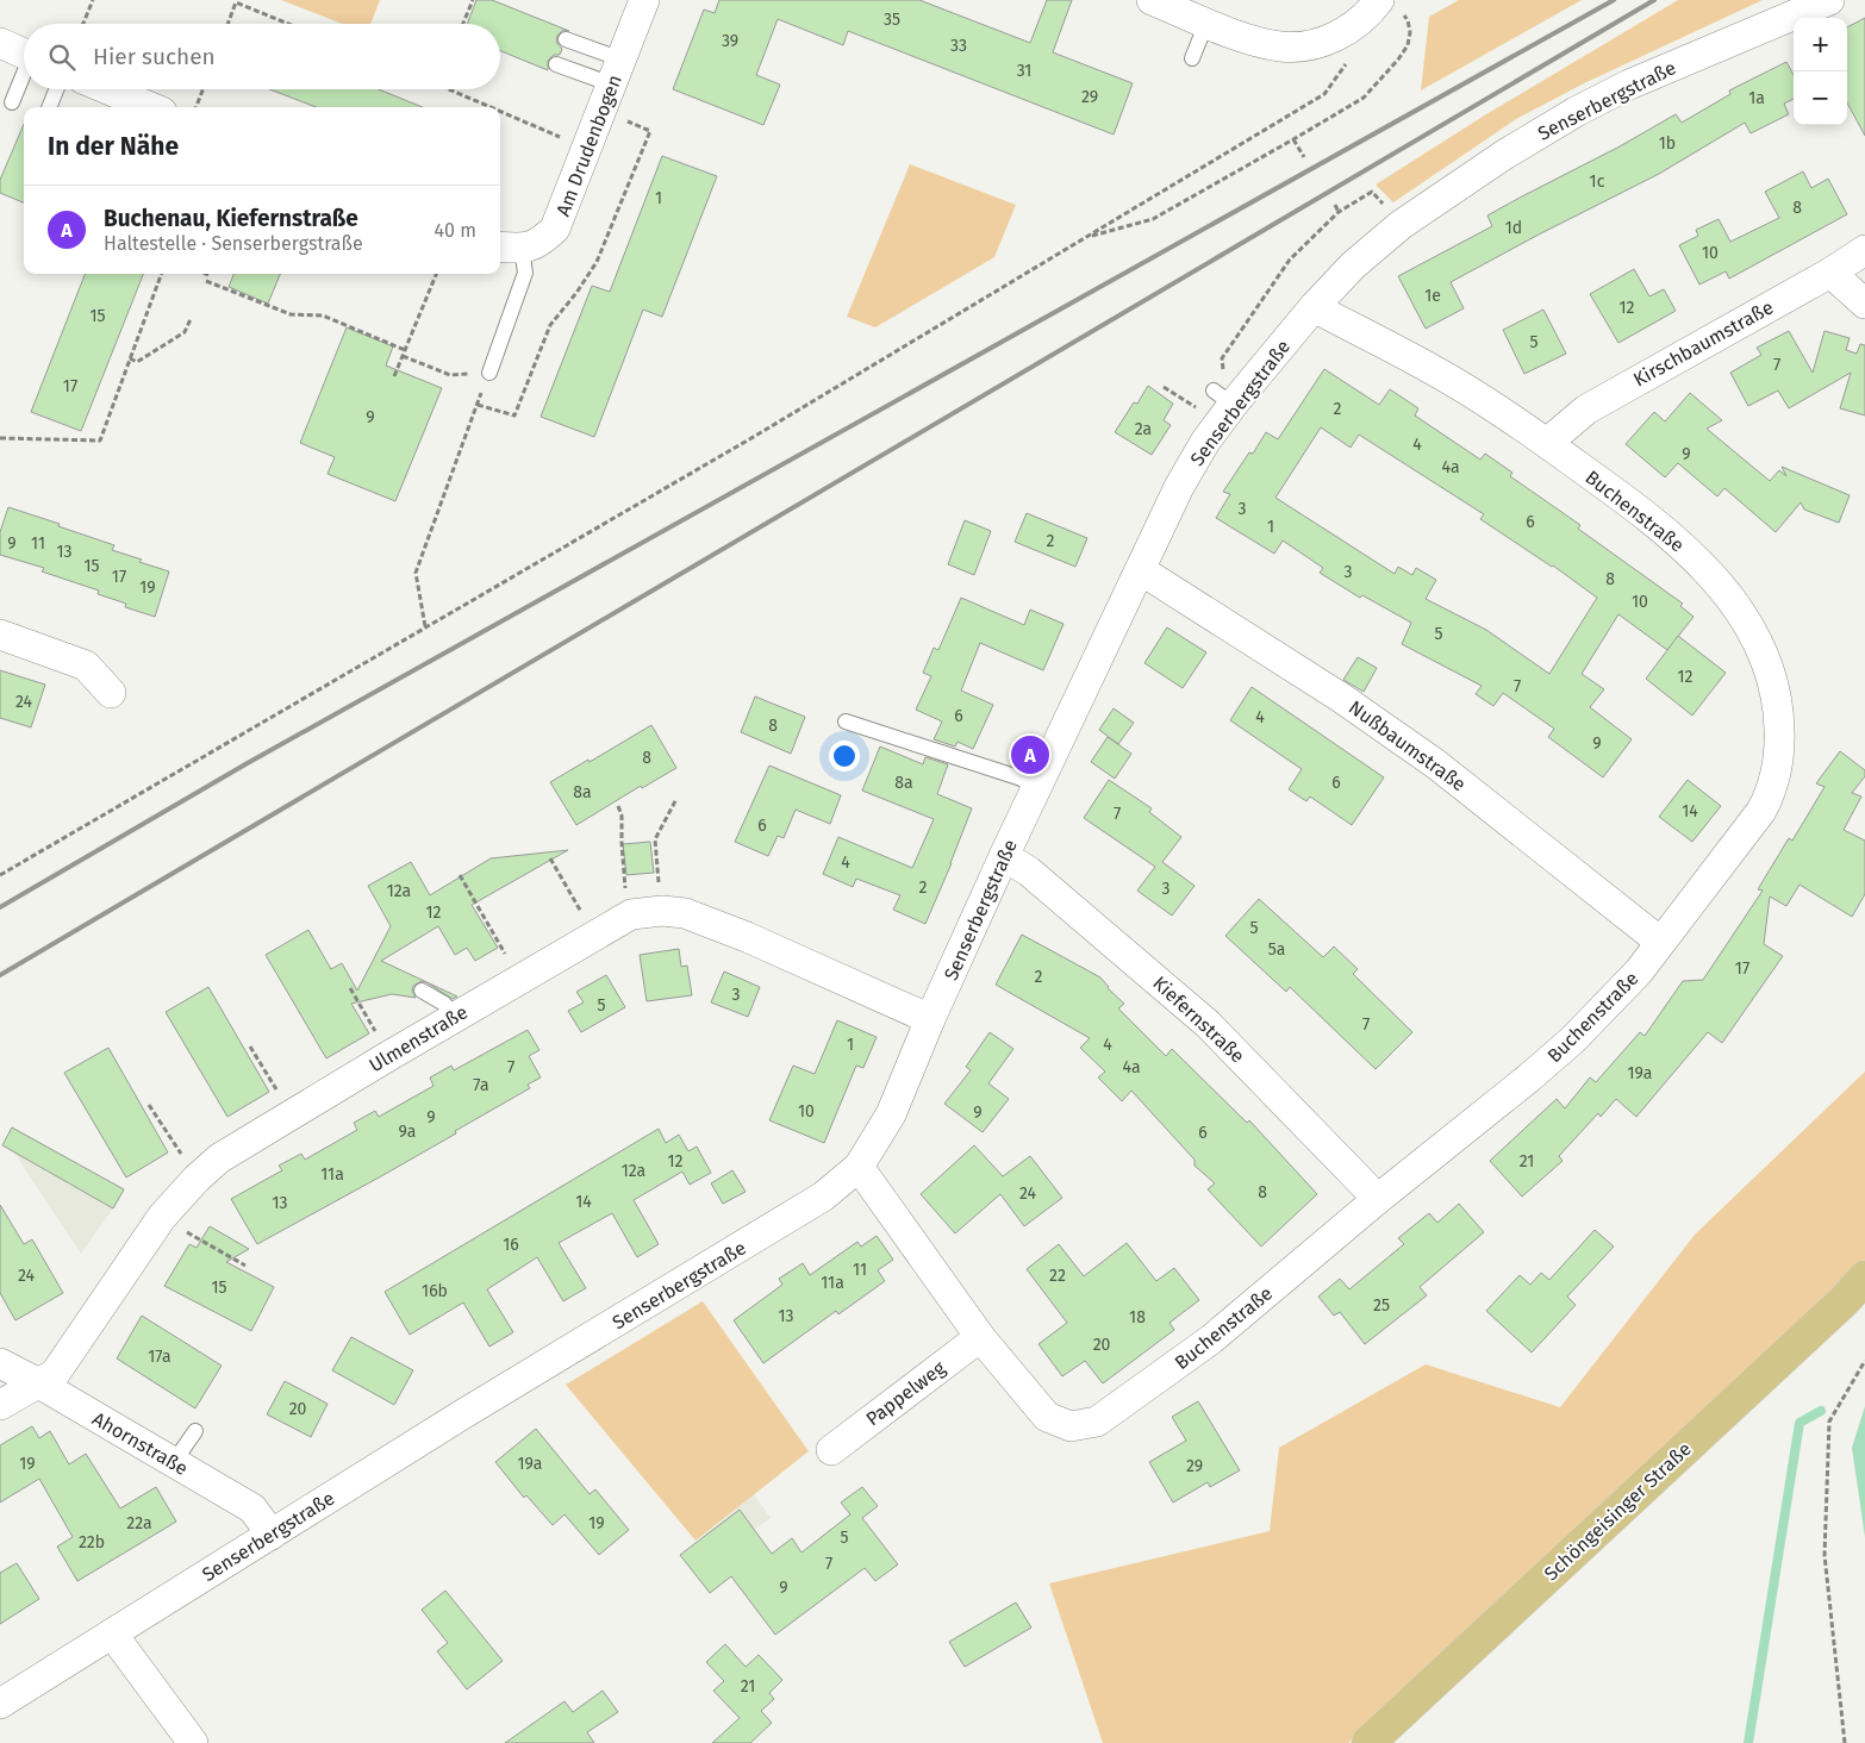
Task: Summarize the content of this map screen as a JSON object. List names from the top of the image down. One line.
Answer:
{"streets":{"main road":["Schöngeisinger Straße"],"street":["Senserbergstraße","Am Drudenbogen","Kirschbaumstraße","Buchenstraße","Nußbaumstraße","Kiefernstraße","Ulmenstraße","Pappelweg","Ahornstraße"]},"crossings":[["Senserbergstraße","Buchenstraße"],["Senserbergstraße","Nußbaumstraße"],["Senserbergstraße","Kiefernstraße"],["Senserbergstraße","Ulmenstraße"],["Senserbergstraße","Ahornstraße"],["Kirschbaumstraße","Buchenstraße"],["Buchenstraße","Nußbaumstraße"],["Buchenstraße","Kiefernstraße"],["Buchenstraße","Pappelweg"],["Ulmenstraße","Ahornstraße"]],"house_numbers":["35","39","33","31","29","1a","1b","1c","1","8","1d","10","1e","12","15","5","7","17","2","9","2a","4","9","4a","3","6","1","2","9","11","13","15","3","17","8","19","10","5","12","7","24","6","4","8","9","8","8a","6","8a","14","7","6","4","2","3","12a","12","5","5a","17","2","3","5","7","1","4","7","4a","19a","7a","10","9","9","9a","6","12","21","12a","11a","8","24","14","13","16","11","24","22","11a","15","16b","25","13","18","20","17a","20","19","19a","29","22a","19","5","22b","7","9","21"],"page":{"map_buttons":["+","−"],"search":"Hier suchen","heading":"In der Nähe","list":[{"mark":"A","name":"Buchenau, Kiefernstraße","note":"Haltestelle · Senserbergstraße","value":"40 m"}],"pins":"A"}}
